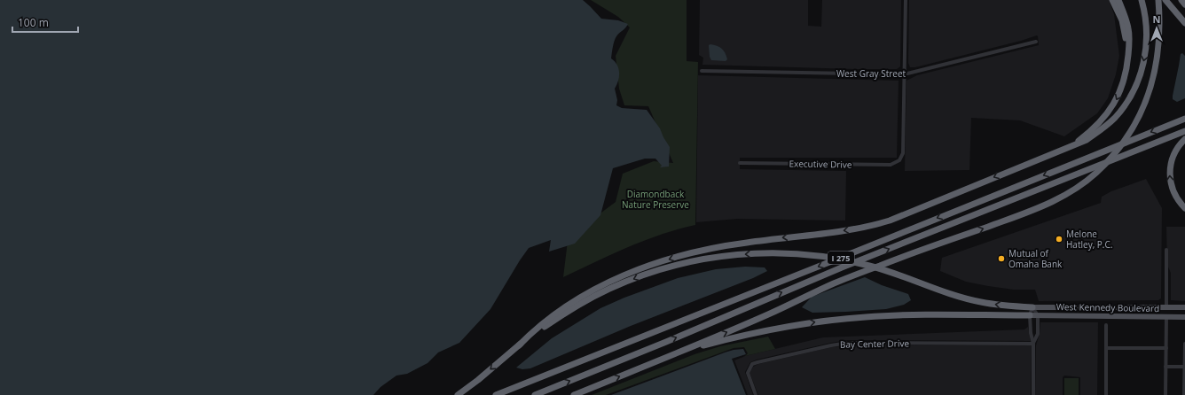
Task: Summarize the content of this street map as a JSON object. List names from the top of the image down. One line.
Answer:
{"streets":{"highway":["I 275"],"main road":["West Kennedy Boulevard"],"street":["West Gray Street","Executive Drive","Bay Center Drive"]},"crossings":[["West Gray Street","Executive Drive"]],"parks":["Diamondback Nature Preserve"],"places":["Melone Hatley, P.C.","Mutual of Omaha Bank"],"scale_bar":"100 m","north":"top"}
